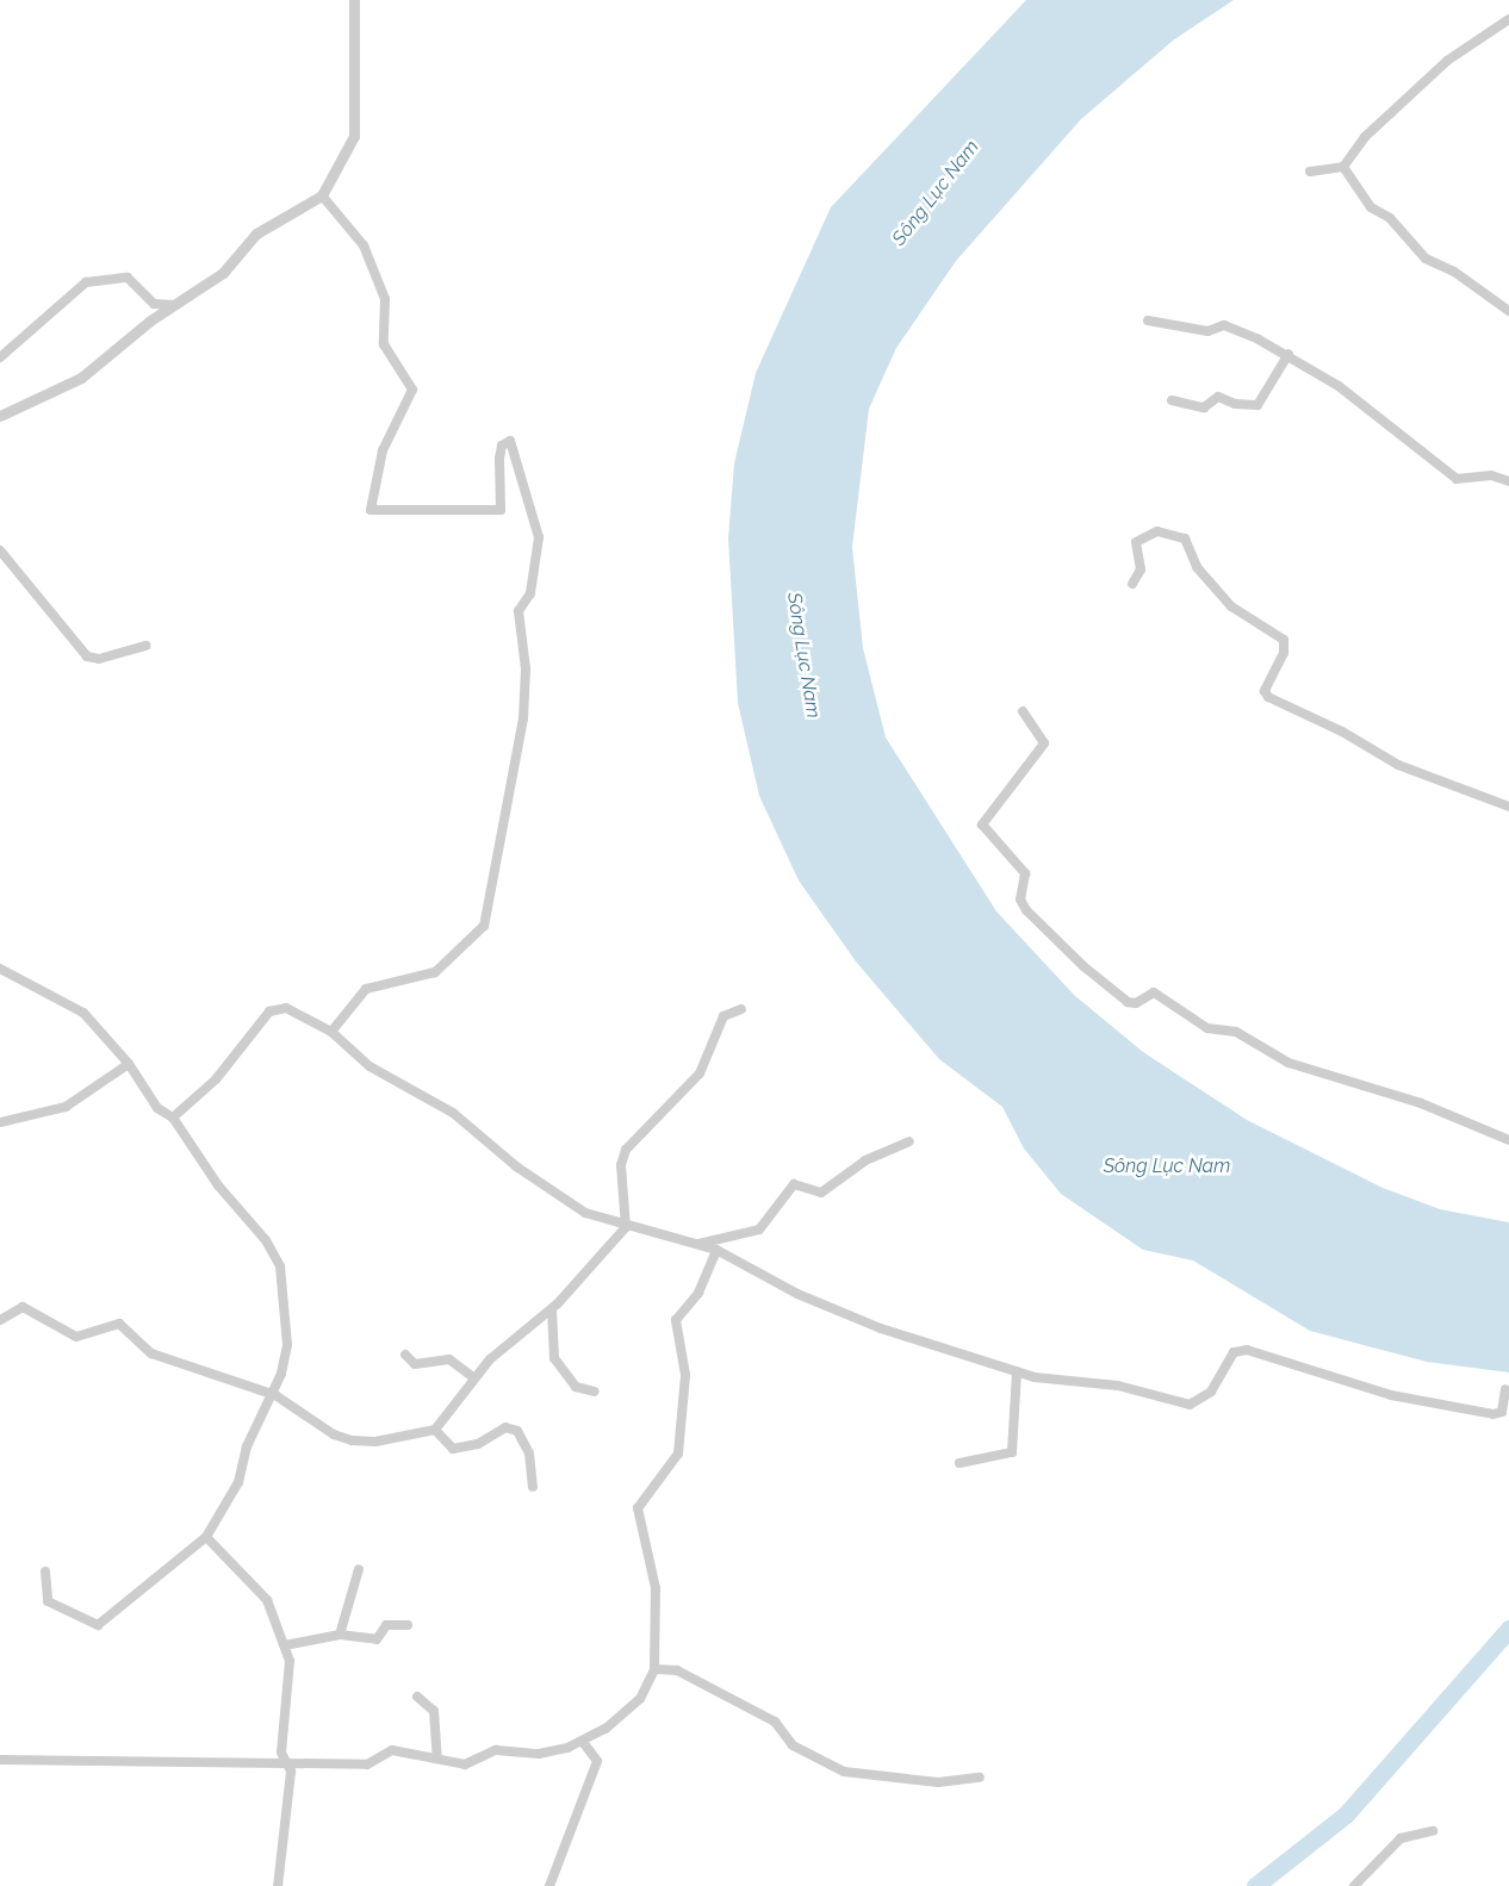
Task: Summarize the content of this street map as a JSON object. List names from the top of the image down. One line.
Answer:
{"water":["Sông Lục Nam"]}
